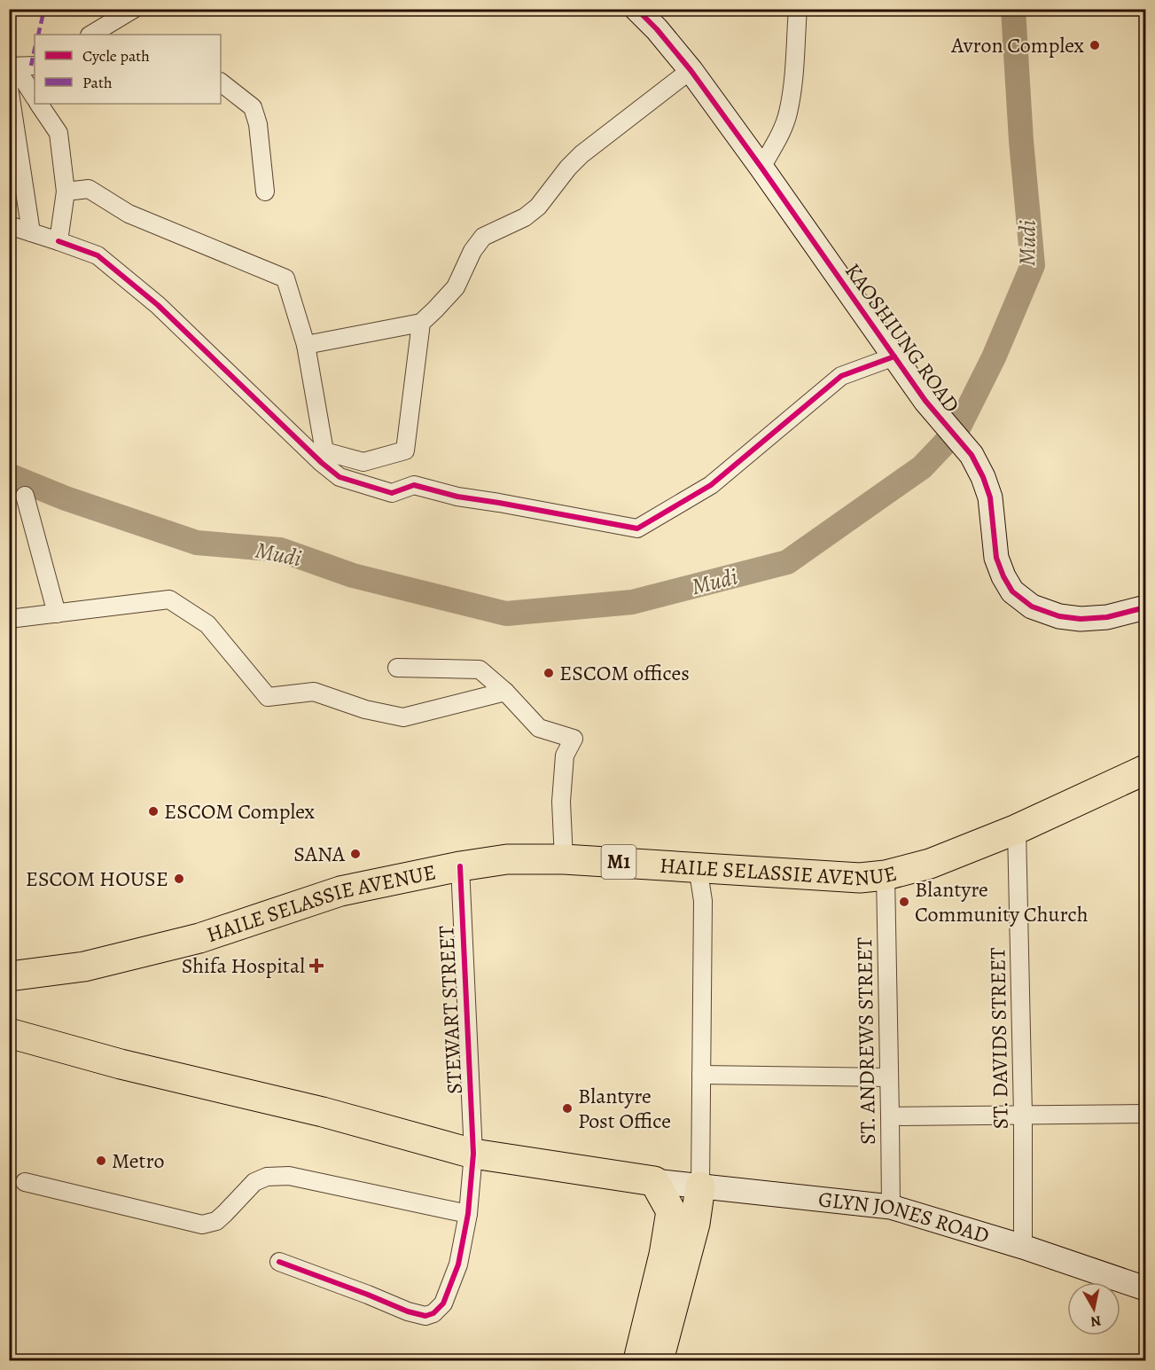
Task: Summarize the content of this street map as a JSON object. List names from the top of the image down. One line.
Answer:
{"streets":{"highway":["M1","HAILE SELASSIE AVENUE"],"street":["KAOSHIUNG ROAD","STEWART STREET","ST. DAVIDS STREET","ST. ANDREWS STREET","GLYN JONES ROAD"]},"crossings":[["HAILE SELASSIE AVENUE","STEWART STREET"],["HAILE SELASSIE AVENUE","ST. DAVIDS STREET"],["HAILE SELASSIE AVENUE","ST. ANDREWS STREET"],["ST. DAVIDS STREET","GLYN JONES ROAD"],["ST. ANDREWS STREET","GLYN JONES ROAD"]],"water":["Mudi"],"places":{"other":["Avron Complex","ESCOM offices","ESCOM Complex","SANA","ESCOM HOUSE","Blantyre Community Church","Blantyre Post Office","Metro"],"health":["Shifa Hospital"]},"legend":["Cycle path","Path"],"north":"bottom"}
